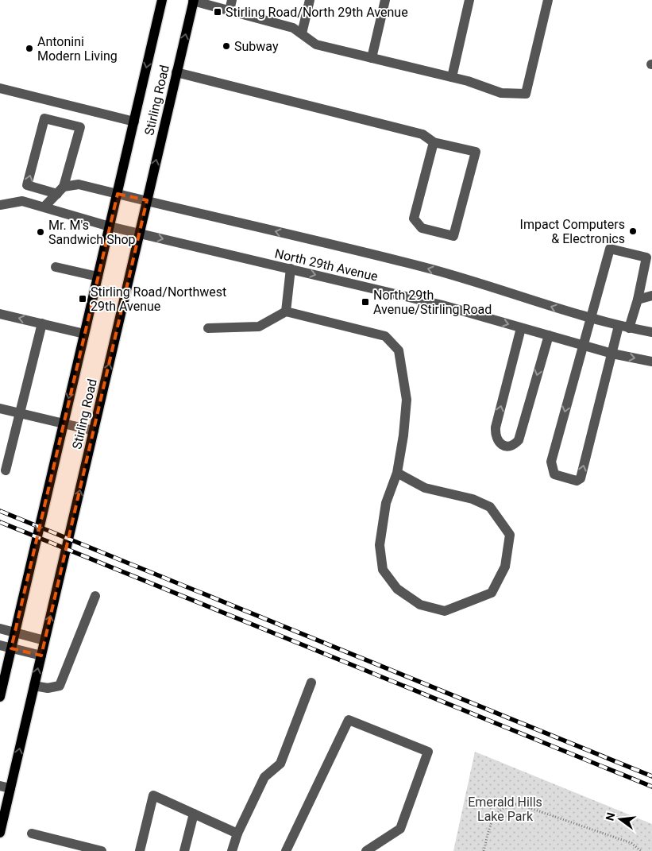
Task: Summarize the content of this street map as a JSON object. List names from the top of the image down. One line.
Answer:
{"streets":{"main road":["Stirling Road"],"street":["North 29th Avenue"]},"crossings":[["Stirling Road","North 29th Avenue"]],"parks":["Emerald Hills Lake Park"],"places":{"transit":["Stirling Road/North 29th Avenue","Stirling Road/Northwest 29th Avenue","North 29th Avenue/Stirling Road"],"other":["Subway","Antonini Modern Living","Impact Computers & Electronics","Mr. M's Sandwich Shop"]},"north":"left"}
